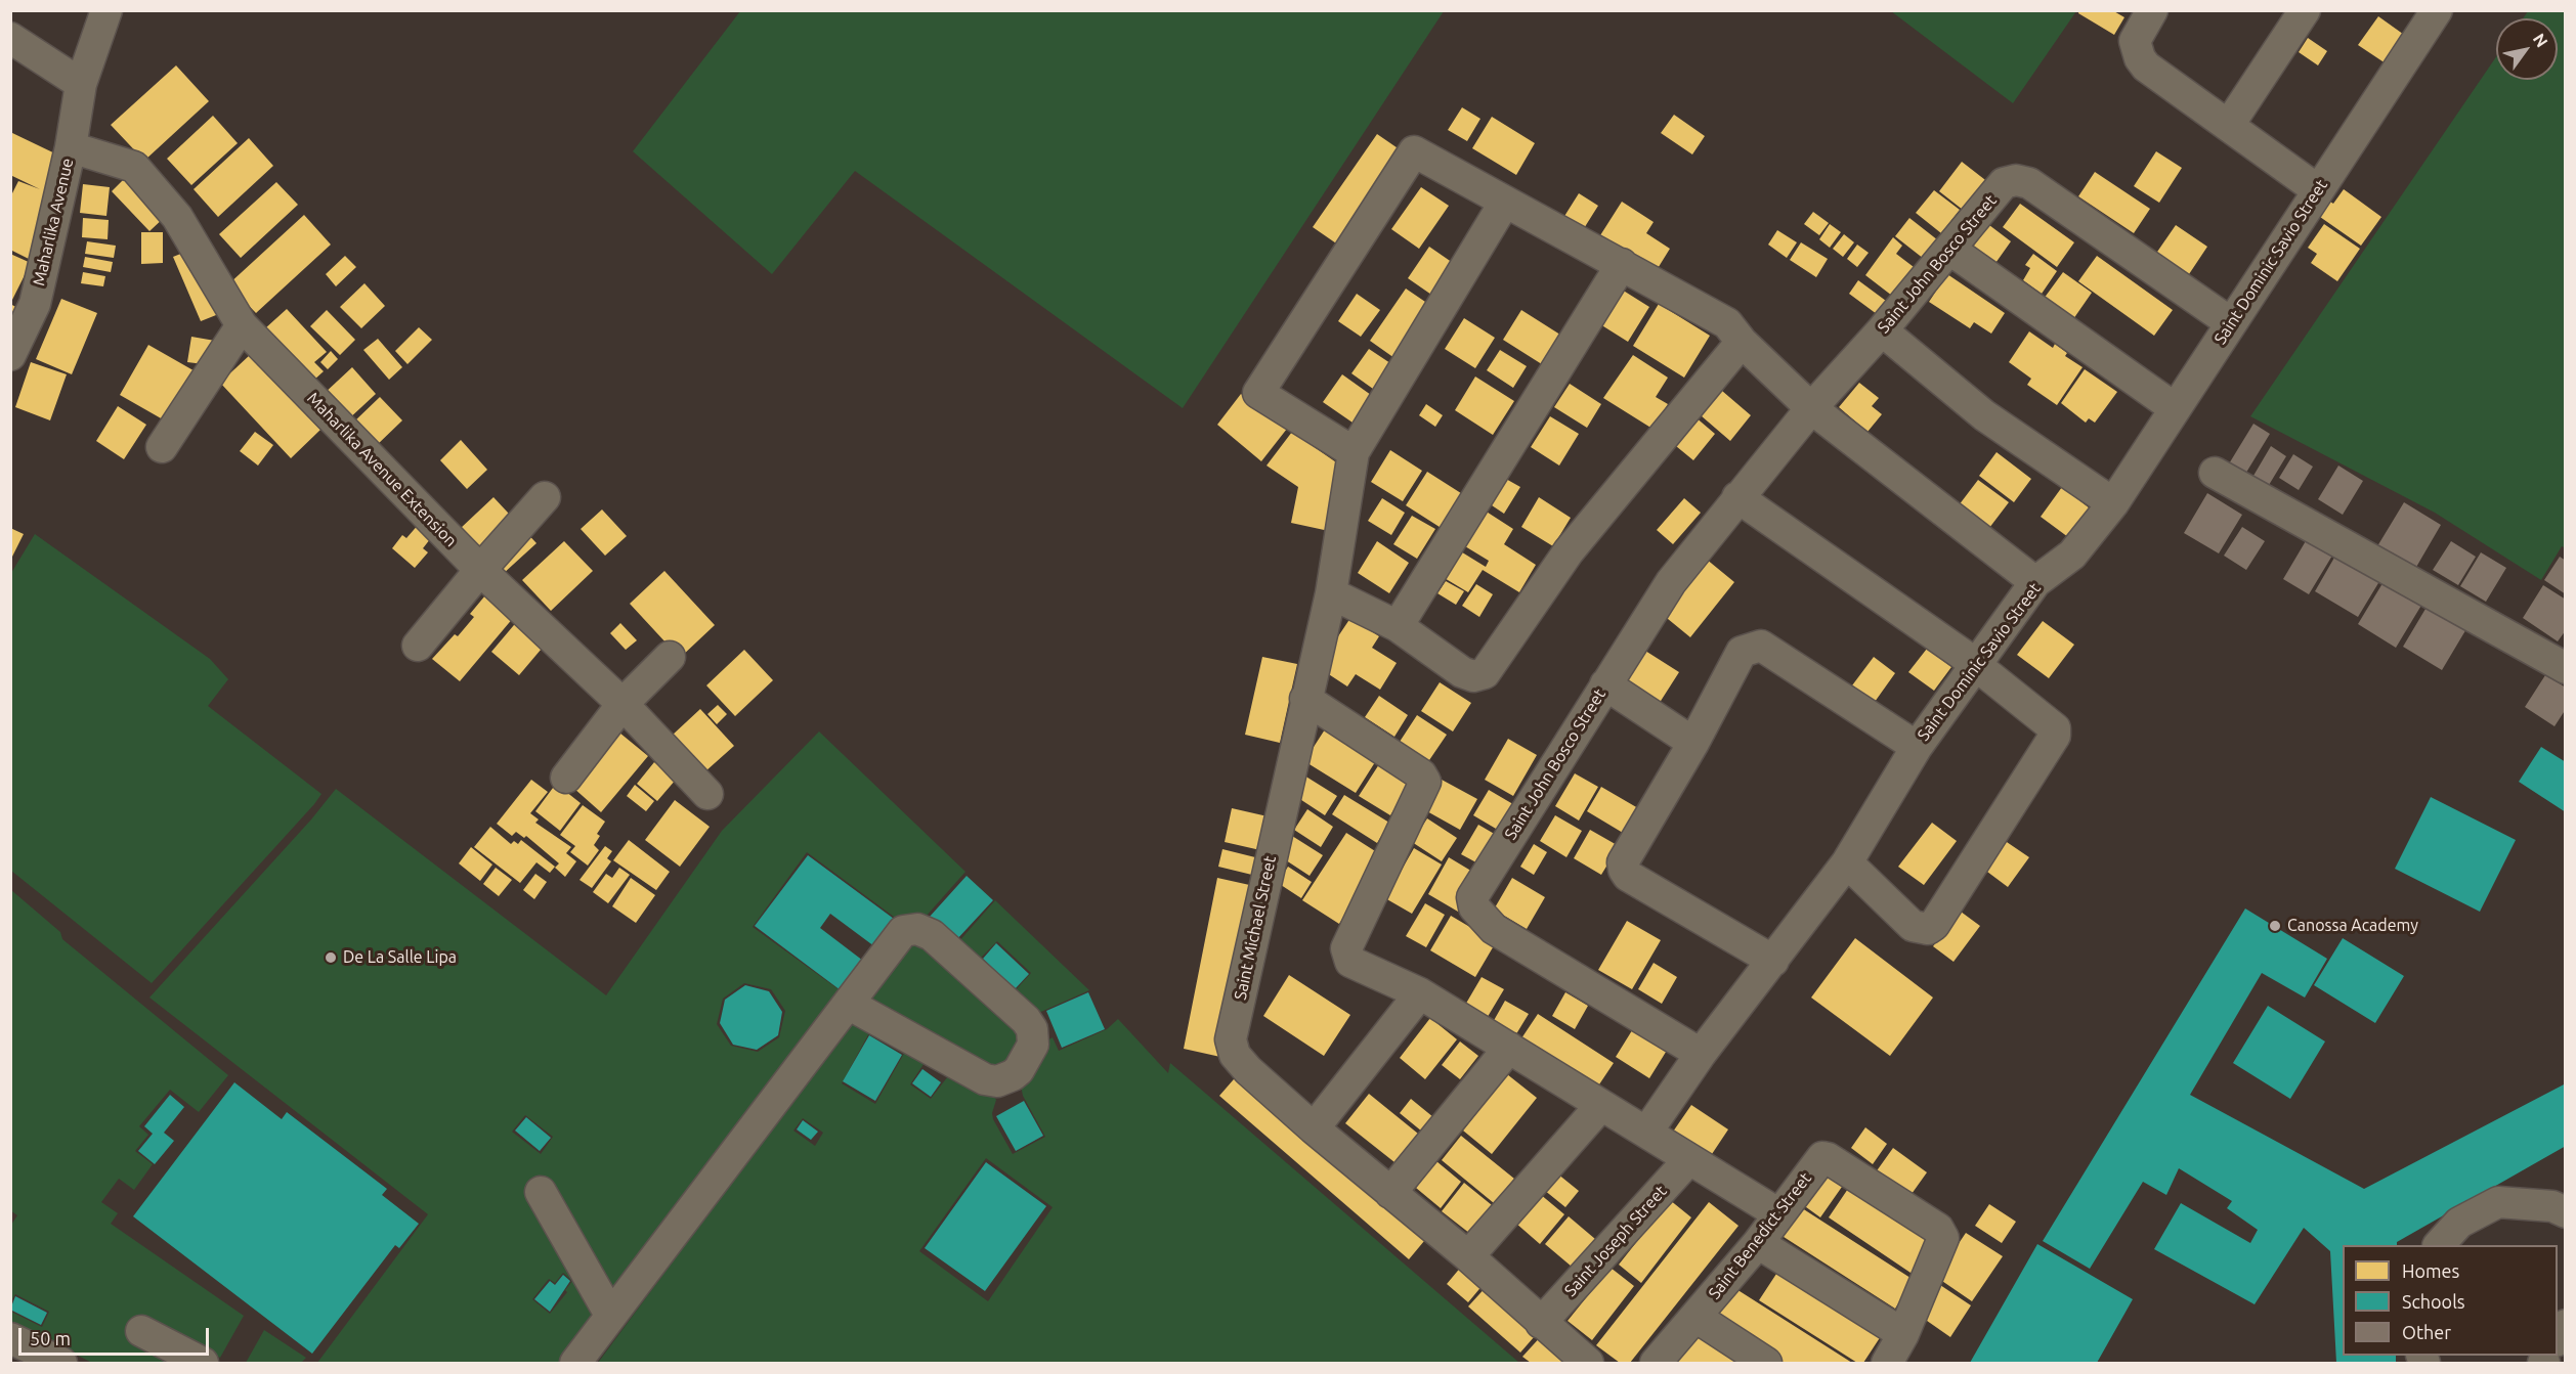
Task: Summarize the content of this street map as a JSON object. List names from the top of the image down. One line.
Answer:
{"streets":{"street":["Maharlika Avenue","Saint Dominic Savio Street","Saint John Bosco Street","Maharlika Avenue Extension","Saint Michael Street","Saint Benedict Street","Saint Joseph Street"]},"crossings":[["Maharlika Avenue","Maharlika Avenue Extension"],["Saint Dominic Savio Street","Saint John Bosco Street"],["Saint Michael Street","Saint Joseph Street"]],"places":["Canossa Academy","De La Salle Lipa"],"legend":["Homes","Schools","Other"],"scale_bar":"50 m","north":"top right"}
